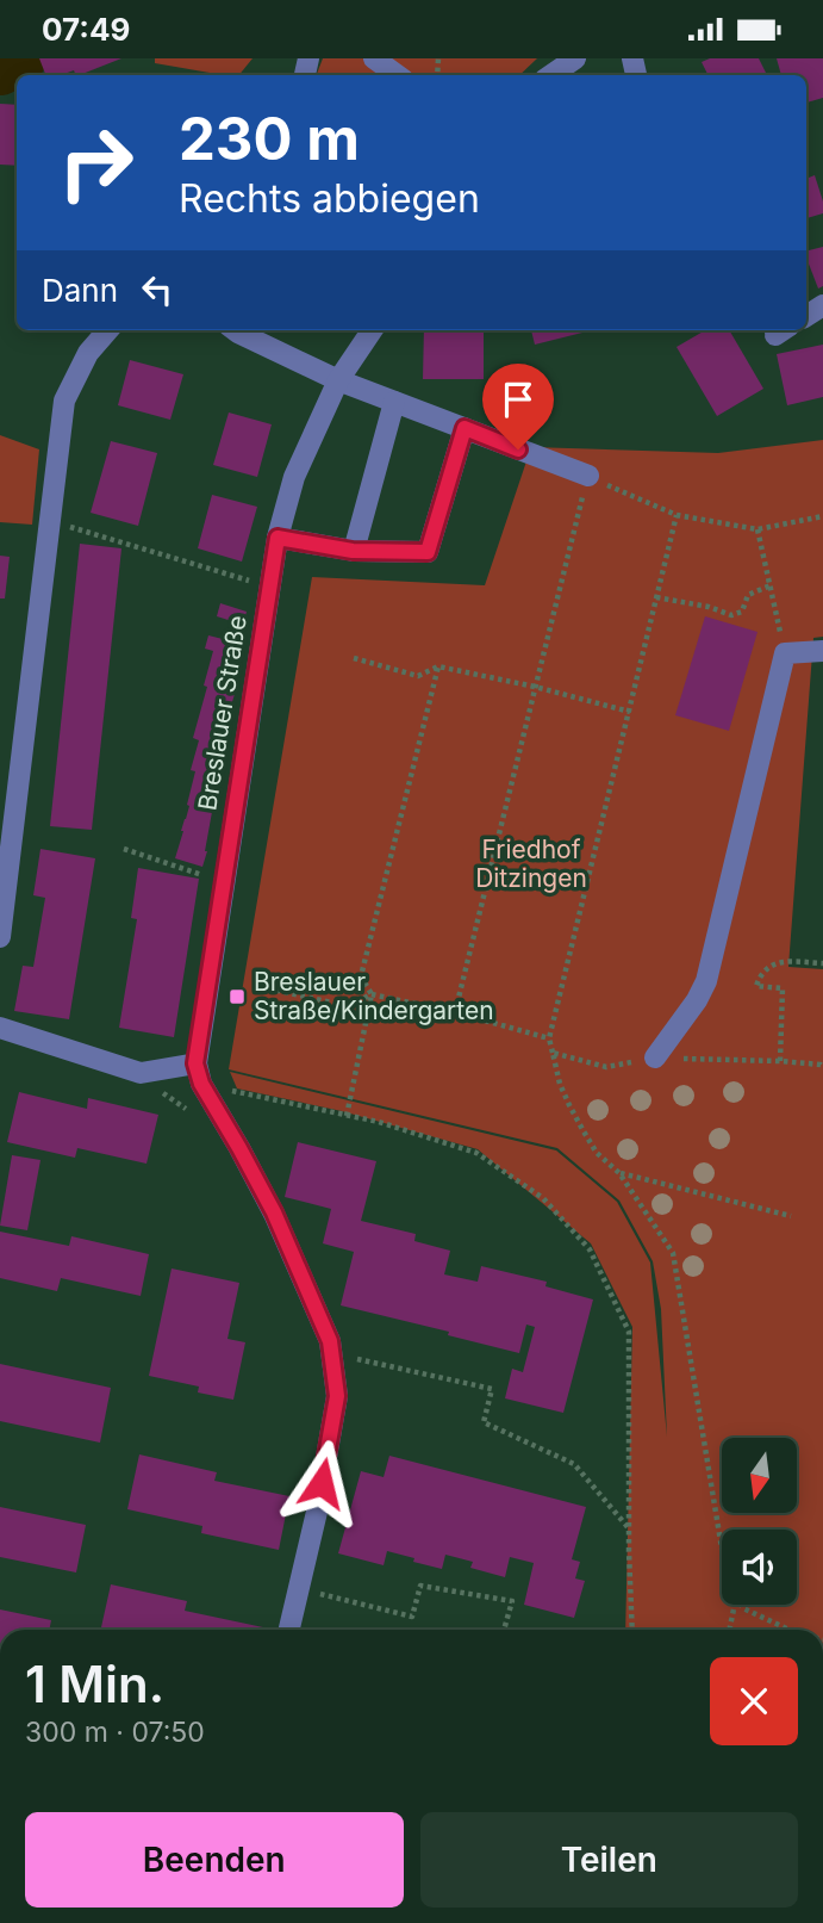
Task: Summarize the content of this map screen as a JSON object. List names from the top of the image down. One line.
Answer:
{"streets":{"street":["Breslauer Straße"]},"parks":["Friedhof Ditzingen"],"places":{"transit":["Breslauer Straße/Kindergarten"]},"north":"bottom","page":{"status":"07:49","turn":["230 m","Rechts abbiegen"],"then":"Dann","heading":["1 Min.","300 m · 07:50"],"buttons":["Beenden","Teilen"]}}
